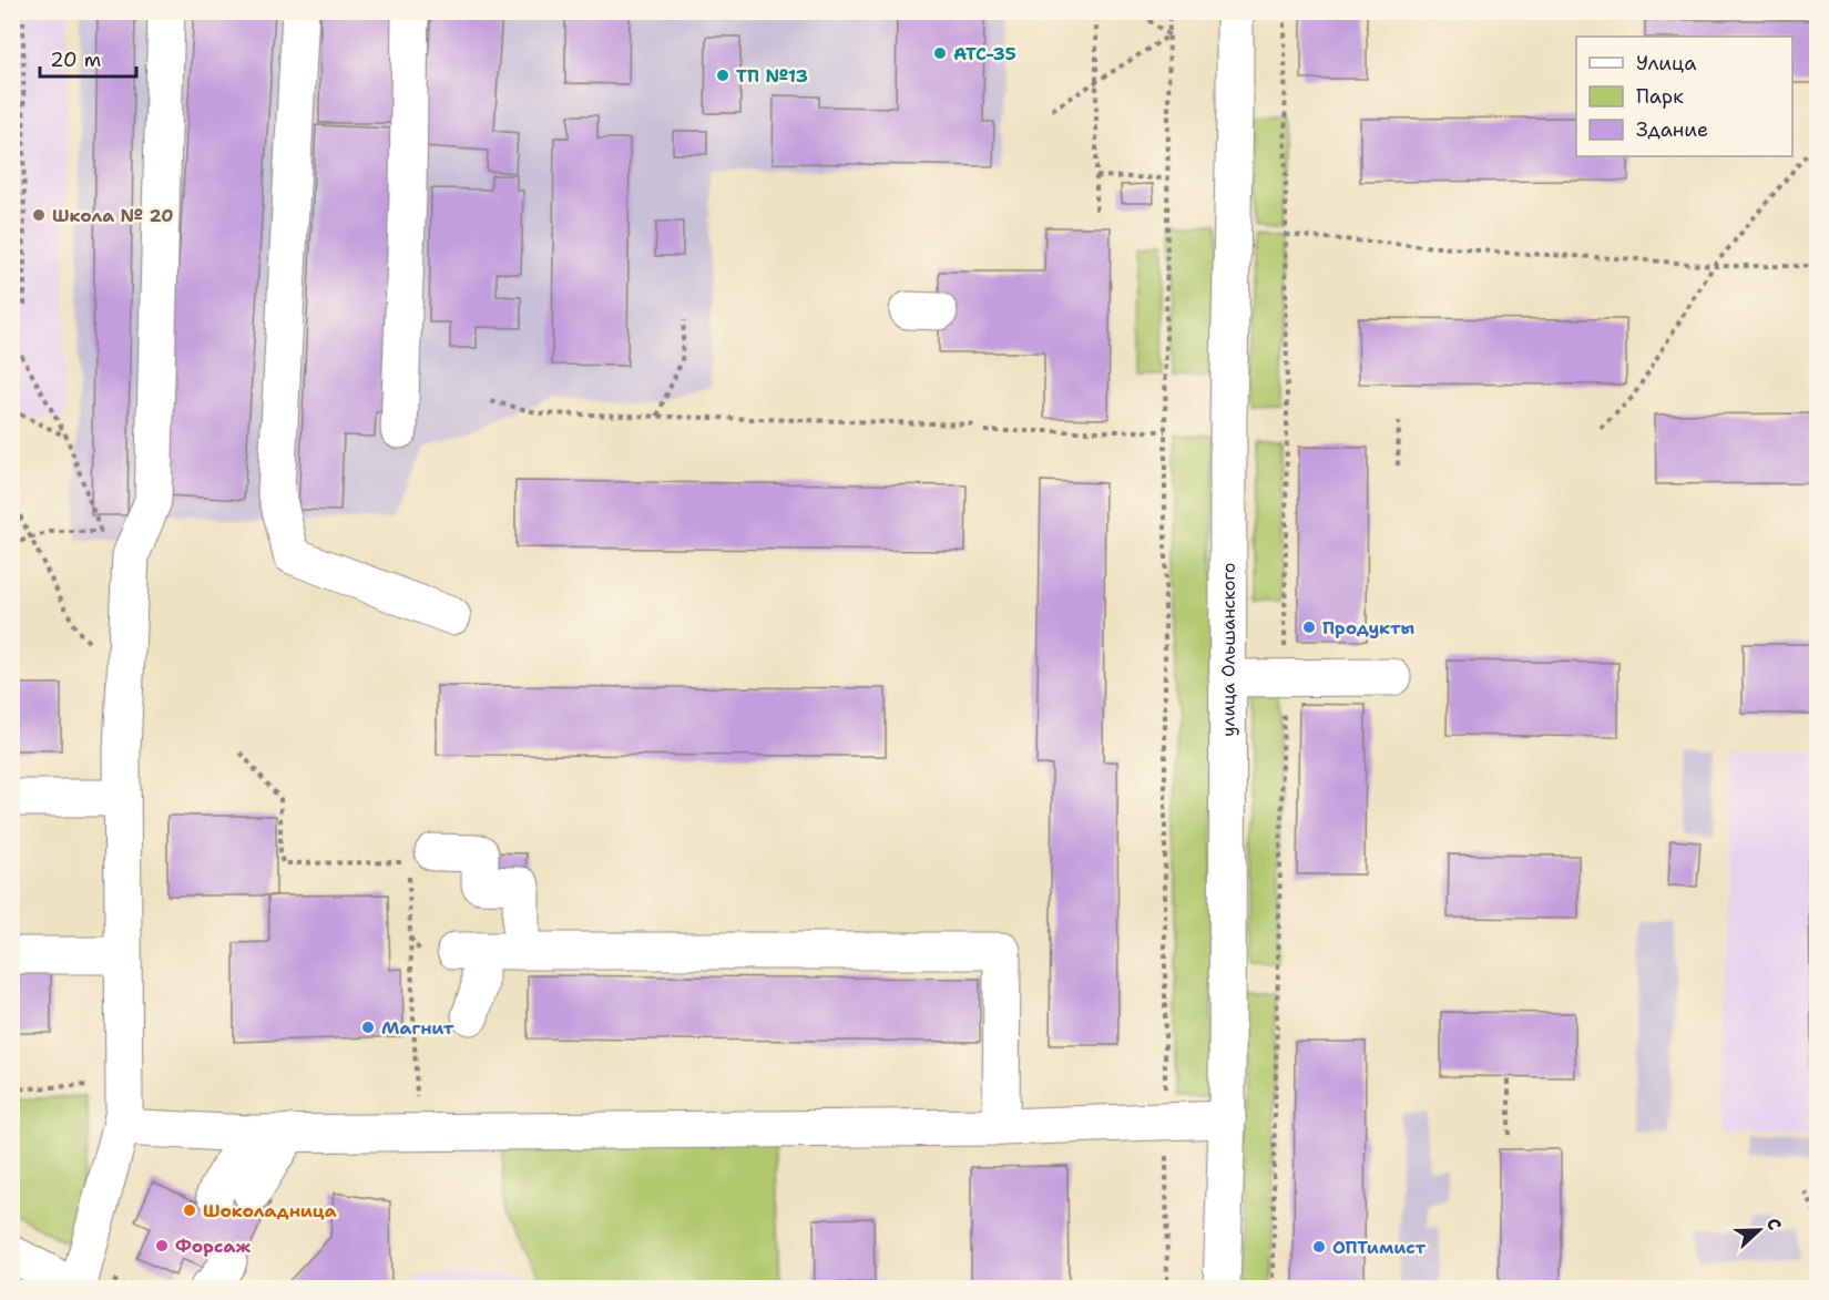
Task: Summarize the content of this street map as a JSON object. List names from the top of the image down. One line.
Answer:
{"streets":{"street":["улица Ольшанского"]},"places":["АТС-35","ТП №13","Школа № 20","Продукты","Магнит","Шоколадница","Форсаж","ОПТимист"],"legend":["Улица","Парк","Здание"],"scale_bar":"20 m","north":"right"}
